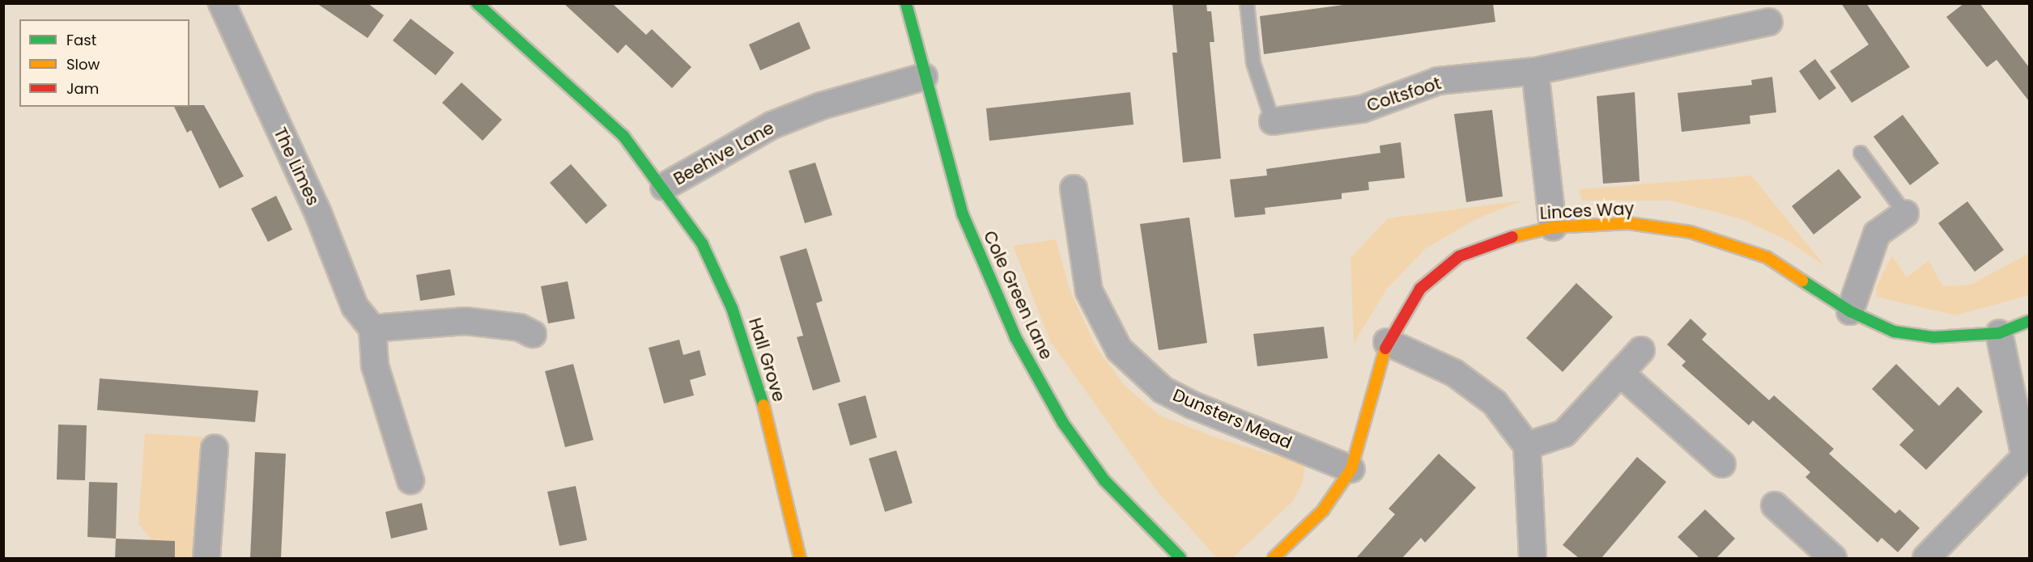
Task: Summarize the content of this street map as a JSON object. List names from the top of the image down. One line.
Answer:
{"streets":{"street":["Coltsfoot","Beehive Lane","The Limes","Linces Way","Cole Green Lane","Hall Grove","Dunsters Mead"]},"crossings":[["Beehive Lane","Cole Green Lane"],["Beehive Lane","Hall Grove"],["Linces Way","Dunsters Mead"]],"legend":["Fast","Slow","Jam"]}
